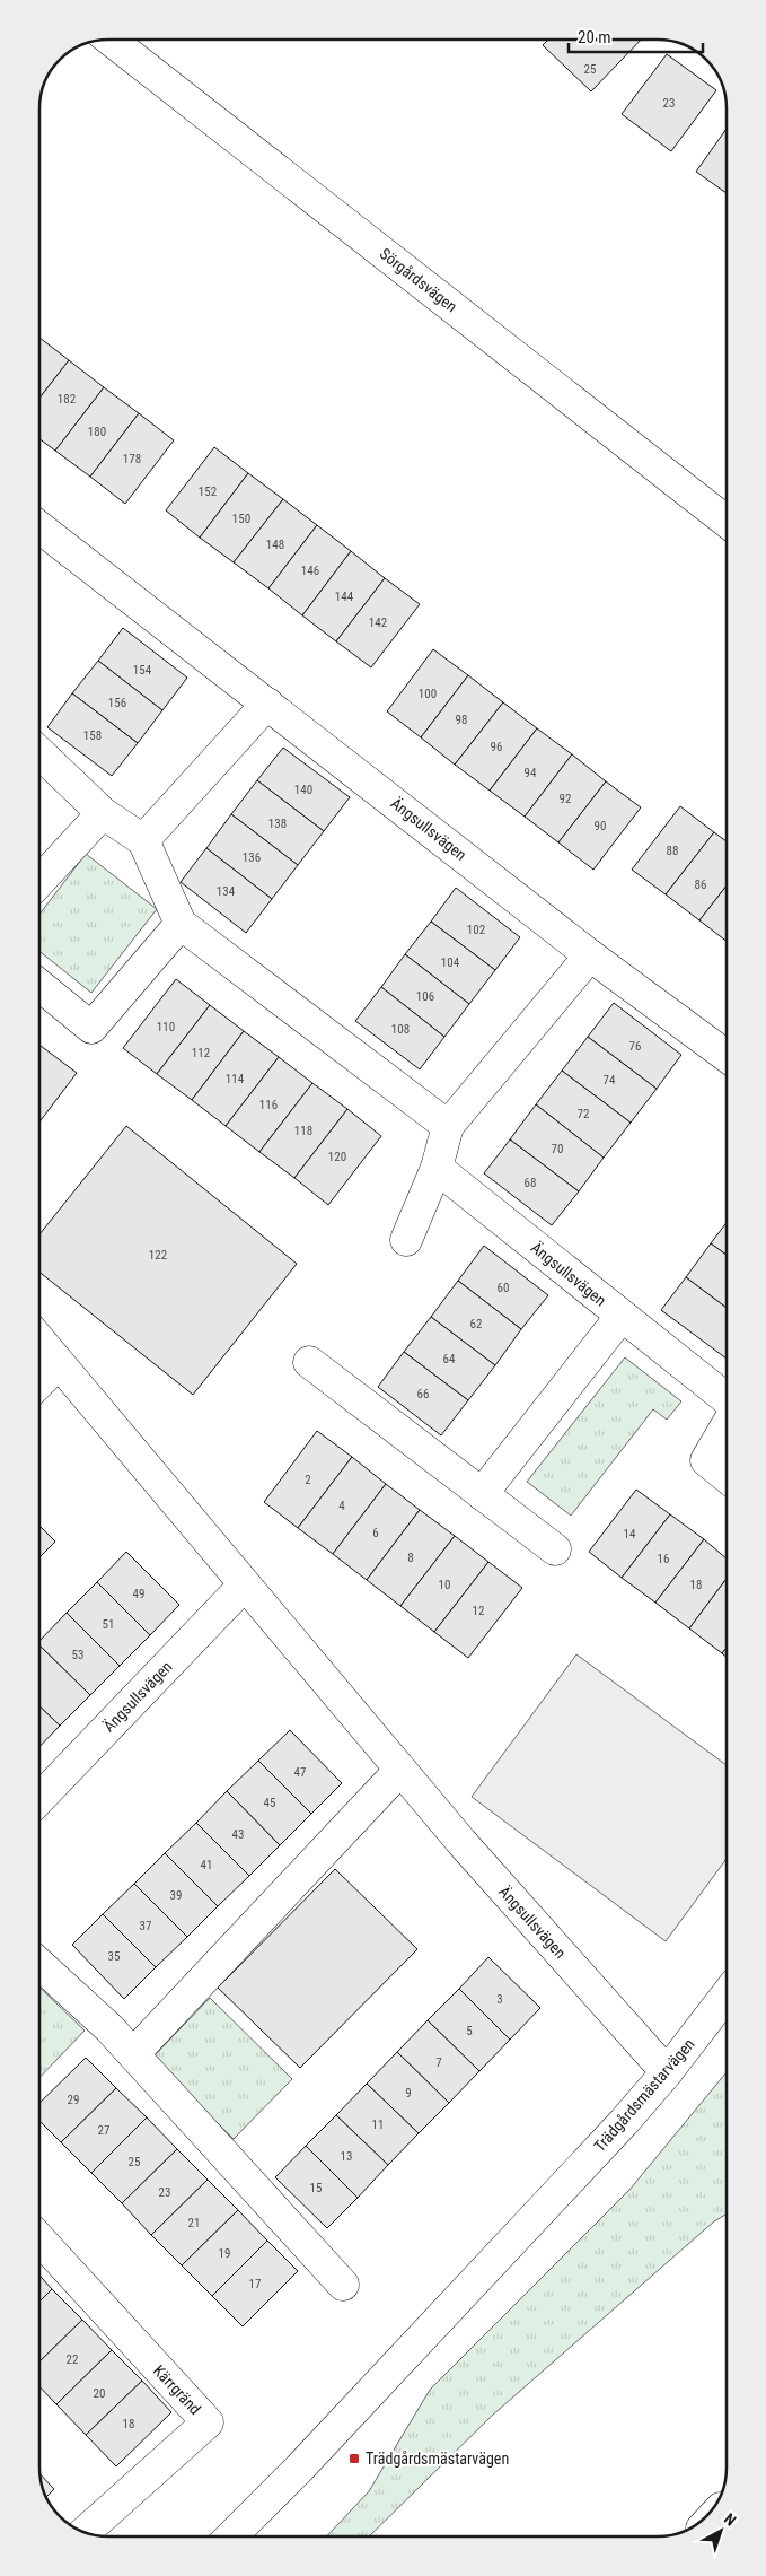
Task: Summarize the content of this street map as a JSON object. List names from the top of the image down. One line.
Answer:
{"streets":{"street":["Sörgårdsvägen","Ängsullsvägen","Trädgårdsmästarvägen","Kärrgränd"]},"crossings":[["Ängsullsvägen","Trädgårdsmästarvägen"]],"places":{"transit":["Trädgårdsmästarvägen"]},"house_numbers":["25","23","182","180","178","152","150","148","146","144","142","154","100","156","98","158","96","94","140","92","138","90","88","136","86","134","102","104","106","110","108","76","112","114","74","116","72","118","70","120","68","122","60","62","64","66","2","4","6","14","8","16","10","18","49","12","51","53","47","45","43","41","39","37","35","3","5","7","9","29","11","27","13","25","15","23","21","19","17","22","20","18"],"scale_bar":"20 m","north":"top right"}
